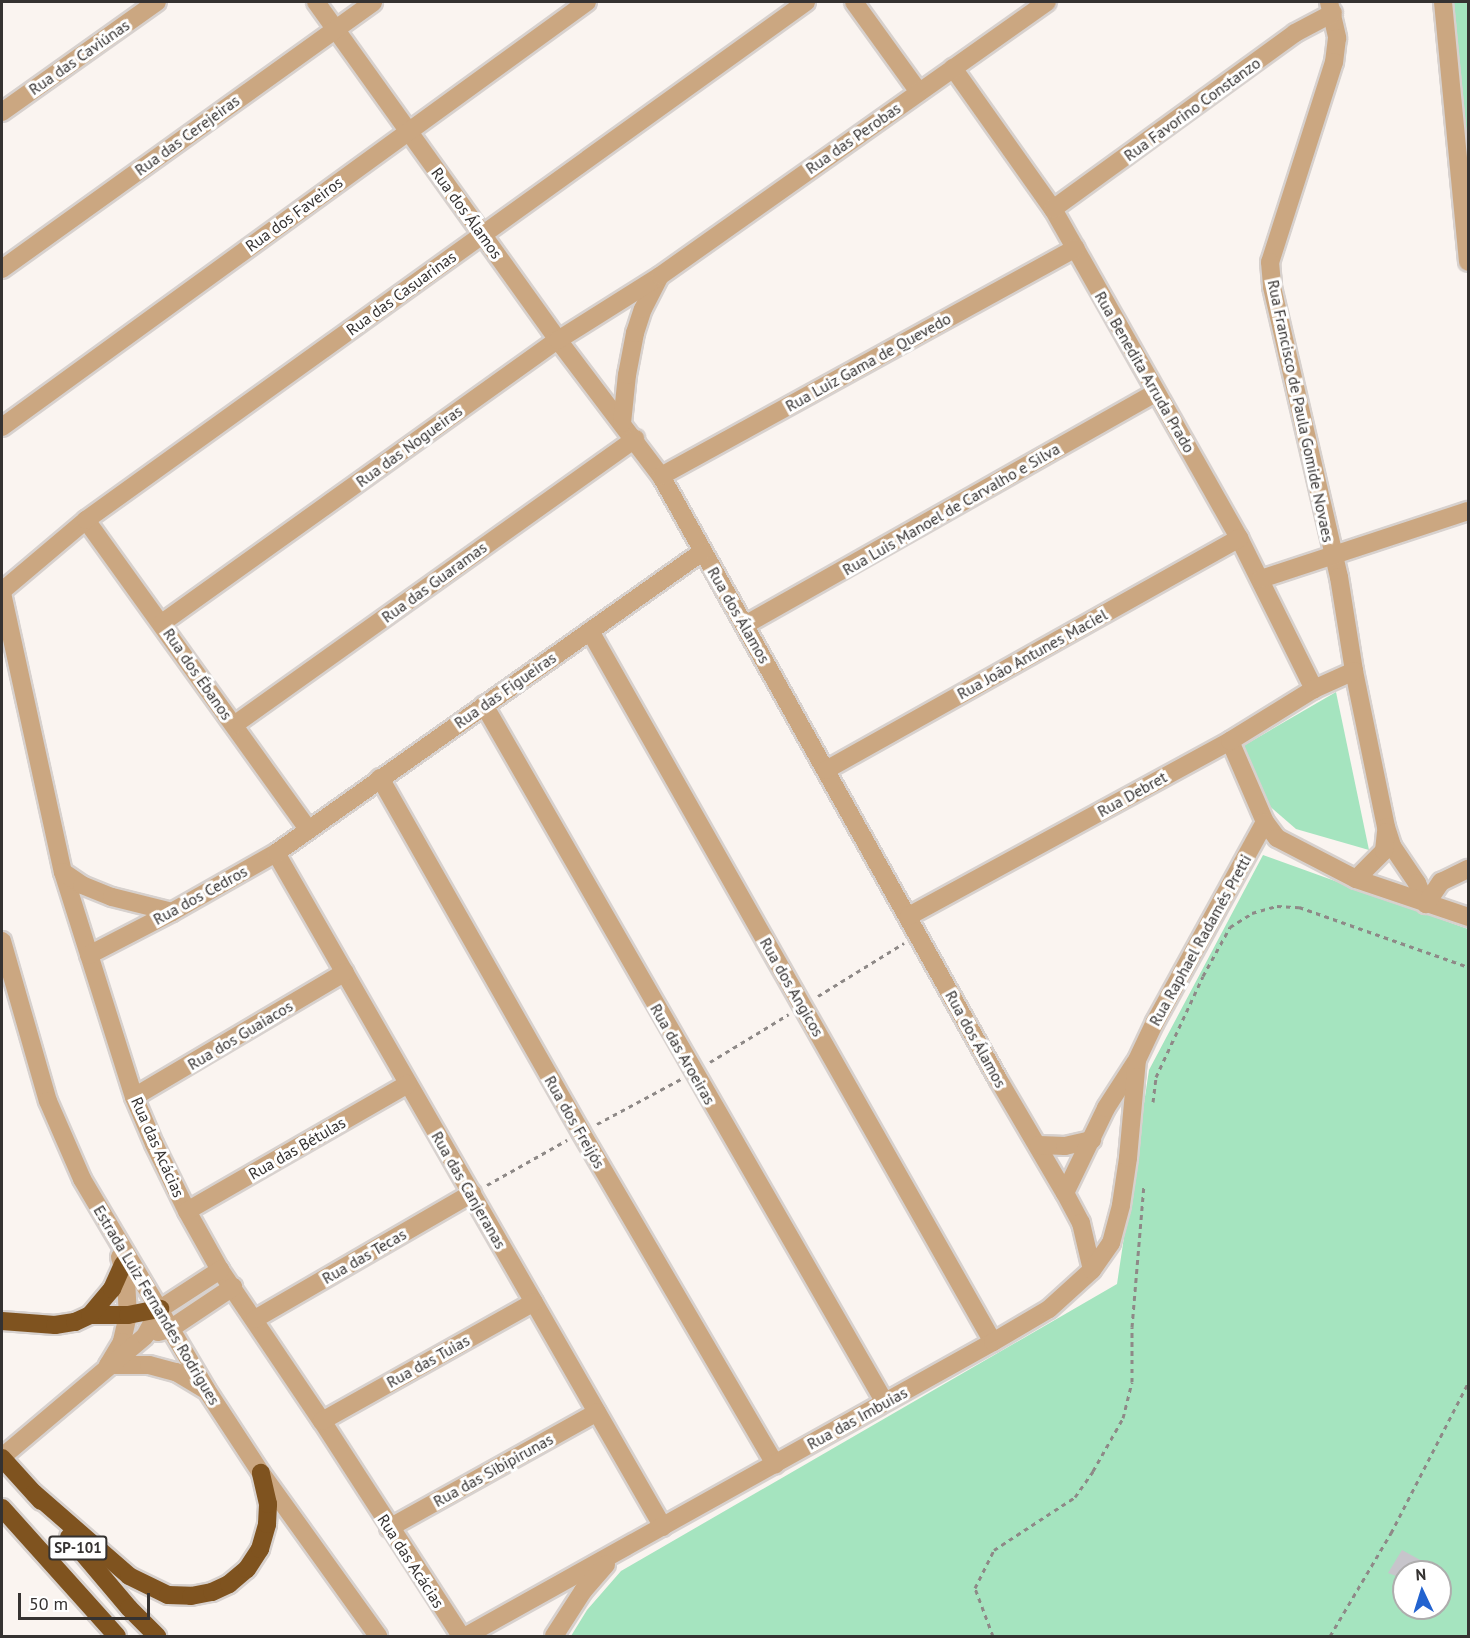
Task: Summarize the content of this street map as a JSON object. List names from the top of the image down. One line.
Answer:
{"streets":{"highway":["SP-101"],"street":["Rua das Caviúnas","Rua Favorino Constanzo","Rua das Cerejeiras","Rua das Perobas","Rua dos Álamos","Rua dos Faveiros","Rua das Casuarinas","Rua Luiz Gama de Quevedo","Rua Benedita Arruda Prado","Rua Francisco de Paula Gomide Novaes","Rua das Nogueiras","Rua Luis Manoel de Carvalho e Silva","Rua das Guaramas","Rua João Antunes Maciel","Rua dos Ébanos","Rua das Figueiras","Rua Debret","Rua dos Cedros","Rua Raphael Radamés Pretti","Rua dos Angicos","Rua dos Guaiacos","Rua das Aroeiras","Rua dos Freijós","Rua das Acácias","Rua das Bétulas","Rua das Canjeranas","Rua das Tecas","Estrada Luiz Fernandes Rodrigues","Rua das Tuias","Rua das Imbuias","Rua das Sibipirunas"]},"crossings":[["Rua Favorino Constanzo","Rua Benedita Arruda Prado"],["Rua Favorino Constanzo","Rua Francisco de Paula Gomide Novaes"],["Rua das Cerejeiras","Rua dos Álamos"],["Rua das Perobas","Rua Benedita Arruda Prado"],["Rua das Perobas","Rua das Nogueiras"],["Rua dos Álamos","Rua dos Faveiros"],["Rua dos Álamos","Rua das Casuarinas"],["Rua dos Álamos","Rua Luiz Gama de Quevedo"],["Rua dos Álamos","Rua das Nogueiras"],["Rua dos Álamos","Rua Luis Manoel de Carvalho e Silva"],["Rua dos Álamos","Rua das Guaramas"],["Rua dos Álamos","Rua João Antunes Maciel"],["Rua dos Álamos","Rua das Figueiras"],["Rua dos Álamos","Rua Debret"],["Rua dos Álamos","Rua Raphael Radamés Pretti"],["Rua dos Álamos","Rua das Imbuias"],["Rua das Casuarinas","Rua dos Ébanos"],["Rua das Casuarinas","Rua das Acácias"],["Rua Luiz Gama de Quevedo","Rua Benedita Arruda Prado"],["Rua Benedita Arruda Prado","Rua Luis Manoel de Carvalho e Silva"],["Rua Benedita Arruda Prado","Rua João Antunes Maciel"],["Rua Benedita Arruda Prado","Rua Debret"],["Rua Francisco de Paula Gomide Novaes","Rua Debret"],["Rua das Nogueiras","Rua dos Ébanos"],["Rua das Guaramas","Rua dos Ébanos"],["Rua dos Ébanos","Rua das Figueiras"],["Rua dos Ébanos","Rua dos Cedros"],["Rua das Figueiras","Rua dos Cedros"],["Rua das Figueiras","Rua dos Angicos"],["Rua das Figueiras","Rua das Aroeiras"],["Rua das Figueiras","Rua dos Freijós"],["Rua dos Cedros","Rua das Acácias"],["Rua dos Cedros","Rua das Canjeranas"],["Rua Raphael Radamés Pretti","Rua das Imbuias"],["Rua dos Angicos","Rua das Imbuias"],["Rua dos Guaiacos","Rua das Acácias"],["Rua dos Guaiacos","Rua das Canjeranas"],["Rua das Aroeiras","Rua das Imbuias"],["Rua dos Freijós","Rua das Imbuias"],["Rua das Acácias","Rua das Bétulas"],["Rua das Acácias","Rua das Tecas"],["Rua das Acácias","Rua das Tuias"],["Rua das Acácias","Rua das Sibipirunas"],["Rua das Bétulas","Rua das Canjeranas"],["Rua das Canjeranas","Rua das Tecas"],["Rua das Canjeranas","Rua das Tuias"],["Rua das Canjeranas","Rua das Imbuias"],["Rua das Canjeranas","Rua das Sibipirunas"]],"scale_bar":"50 m","north":"top"}
